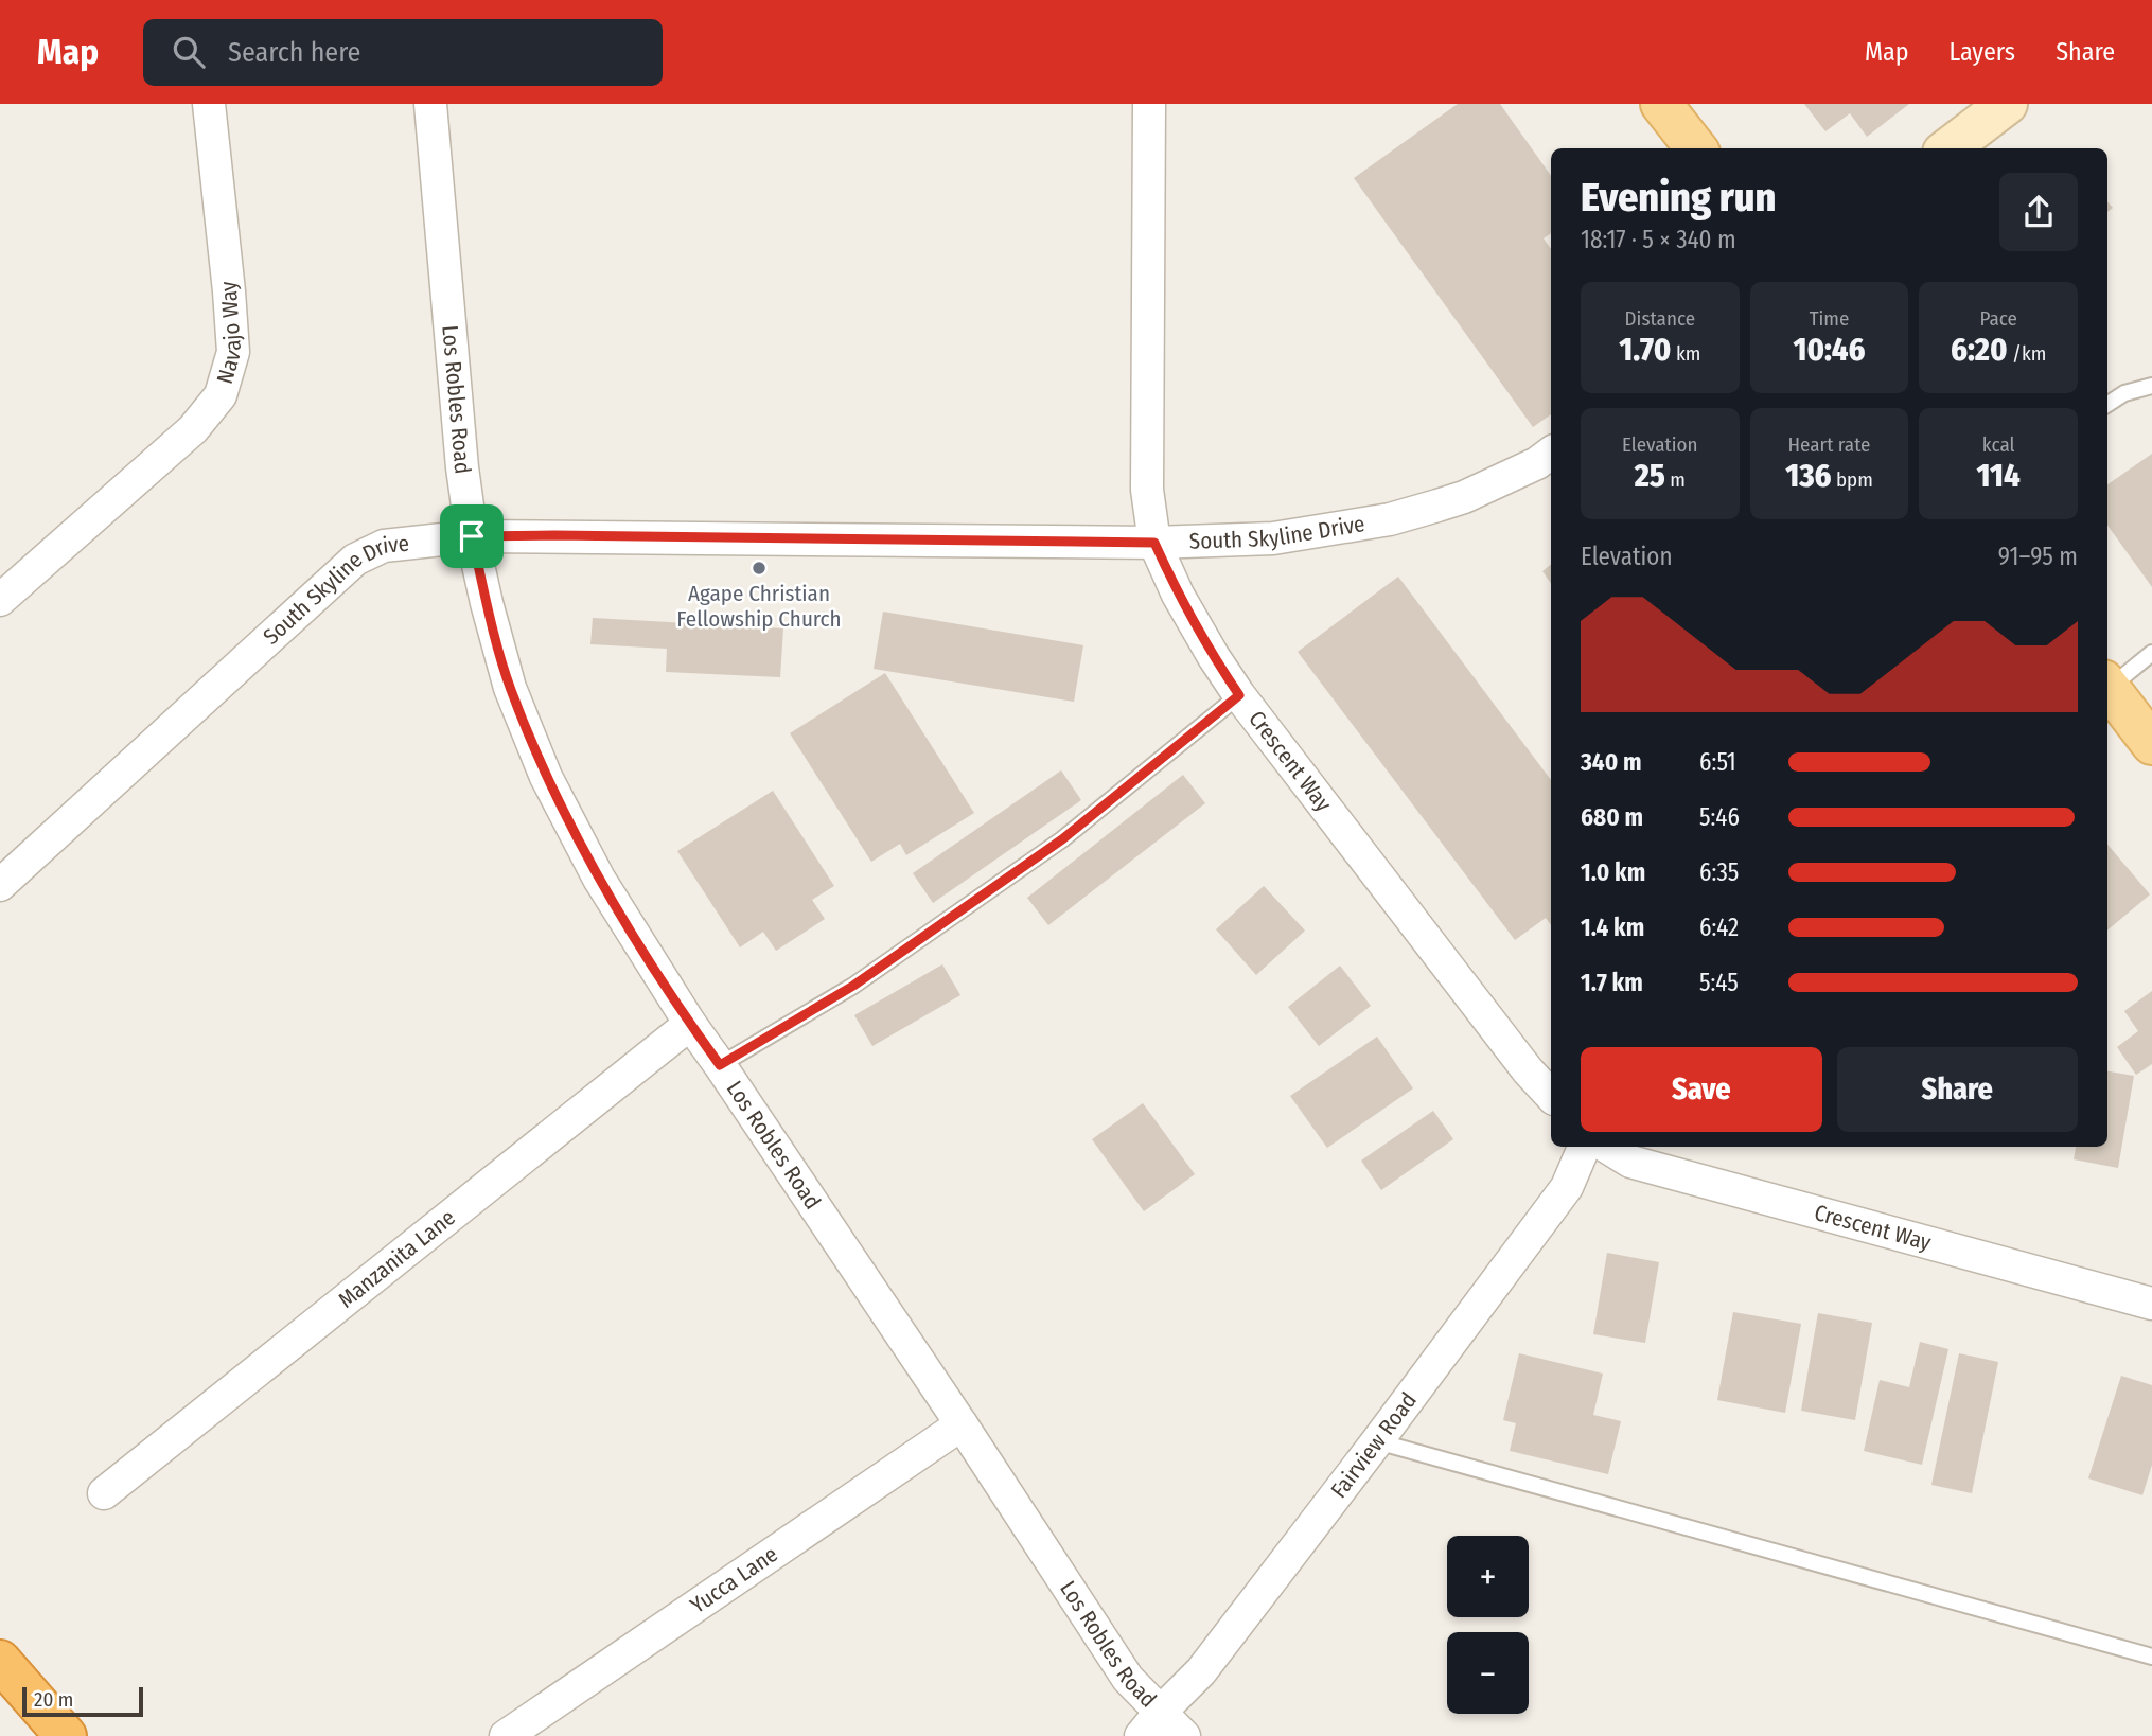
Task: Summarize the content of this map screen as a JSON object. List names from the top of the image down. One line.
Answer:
{"streets":{"street":["Navajo Way","Los Robles Road","South Skyline Drive","Crescent Way","Manzanita Lane","Fairview Road","Yucca Lane"]},"crossings":[["Los Robles Road","South Skyline Drive"],["Los Robles Road","Manzanita Lane"],["Los Robles Road","Fairview Road"],["Los Robles Road","Yucca Lane"],["South Skyline Drive","Crescent Way"]],"places":["Agape Christian Fellowship Church"],"scale_bar":"20 m","page":{"header":"Map","search":"Search here","nav":["Map","Layers","Share"],"heading":["Evening run","18:17 · 5 × 340 m"],"stats":[["Distance","1.70 km"],["Time","10:46"],["Pace","6:20 /km"],["Elevation","25 m"],["Heart rate","136 bpm"],["kcal","114"]],"chart":["Elevation","91–95 m"],"list":[{"name":"340 m","note":"6:51"},{"name":"680 m","note":"5:46"},{"name":"1.0 km","note":"6:35"},{"name":"1.4 km","note":"6:42"},{"name":"1.7 km","note":"5:45"}],"buttons":["Save","Share"],"map_buttons":["+","−"],"scale":"20 m"}}
